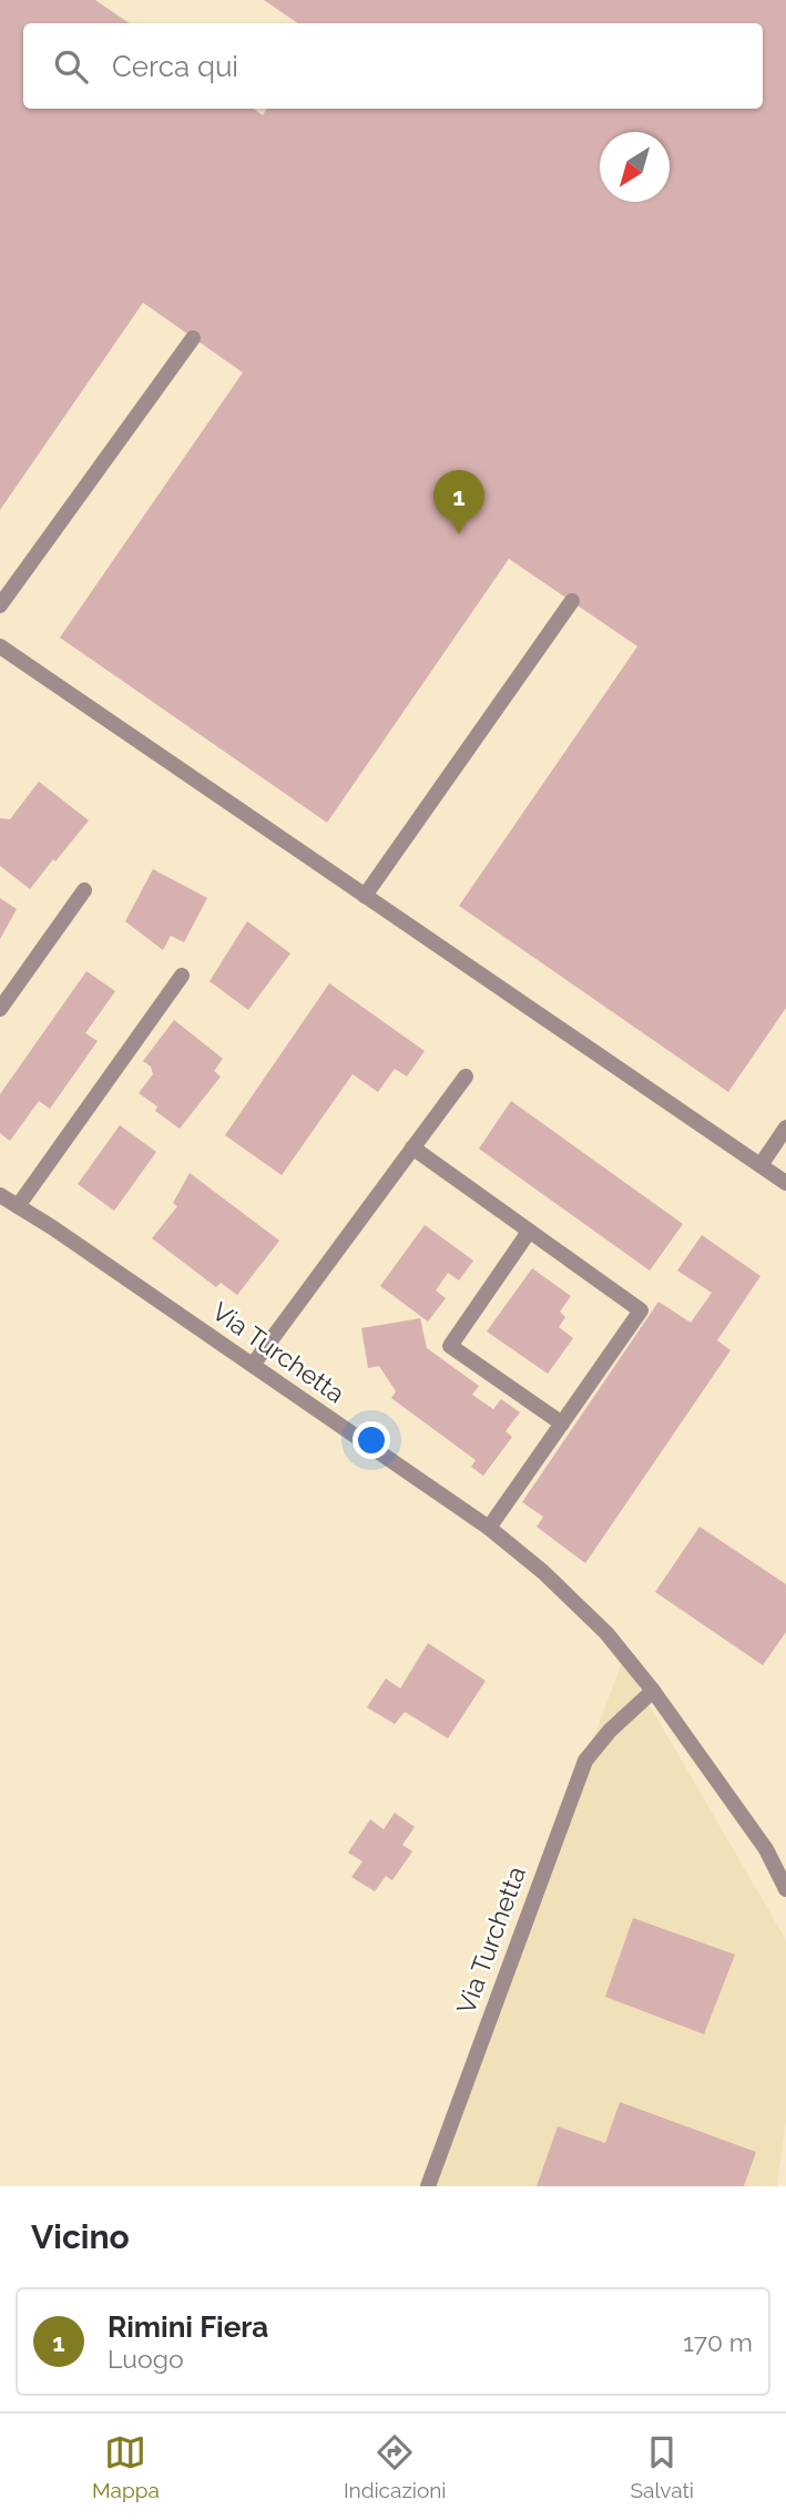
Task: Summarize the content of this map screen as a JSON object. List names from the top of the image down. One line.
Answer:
{"streets":{"street":["Via Turchetta"]},"north":"bottom left","page":{"search":"Cerca qui","pins":"1","heading":"Vicino","list":[{"mark":"1","name":"Rimini Fiera","note":"Luogo","value":"170 m"}],"nav":["Mappa","Indicazioni","Salvati"]}}
